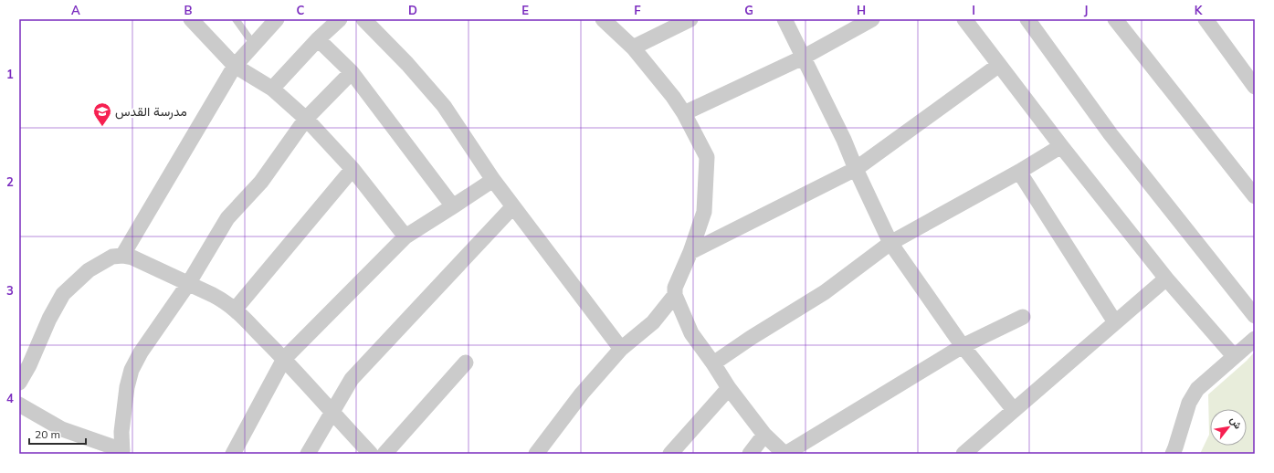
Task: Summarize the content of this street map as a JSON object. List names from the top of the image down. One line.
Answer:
{"places":{"school or university":["مدرسة القدس"]},"scale_bar":"20 m","north":"top right","grid":{"columns":["A","B","C","D","E","F","G","H","I","J","K"],"rows":["1","2","3","4"]}}
